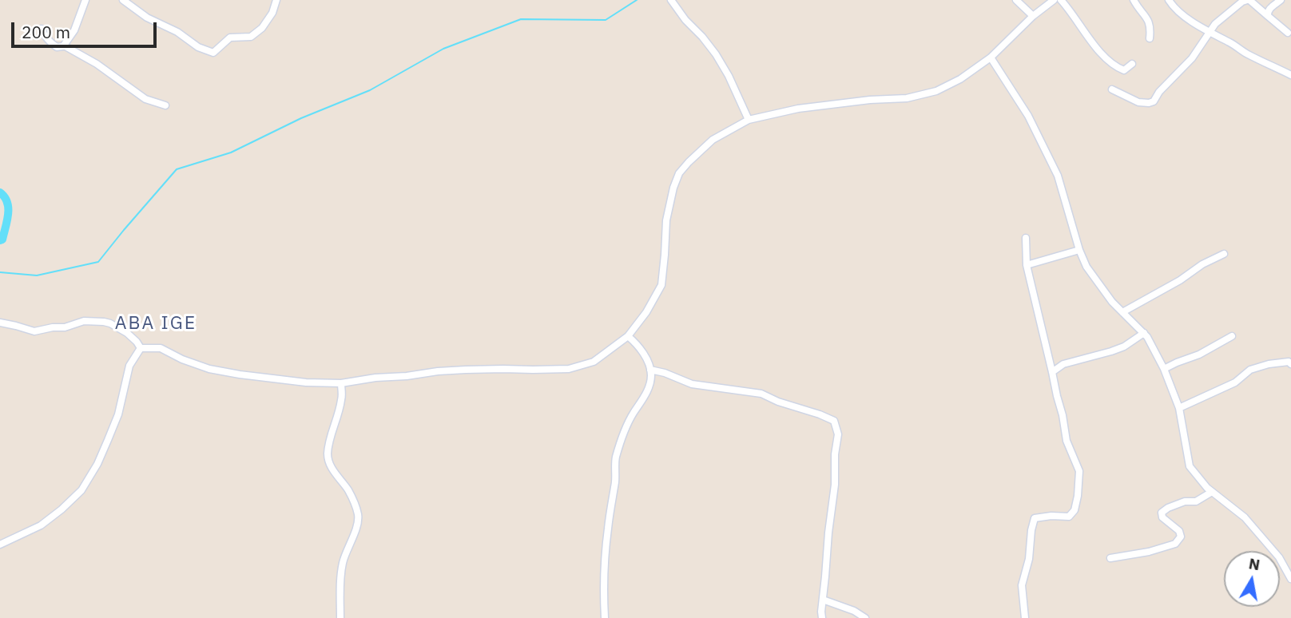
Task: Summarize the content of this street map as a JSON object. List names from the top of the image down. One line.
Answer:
{"districts":["ABA IGE"],"scale_bar":"200 m","north":"top"}
